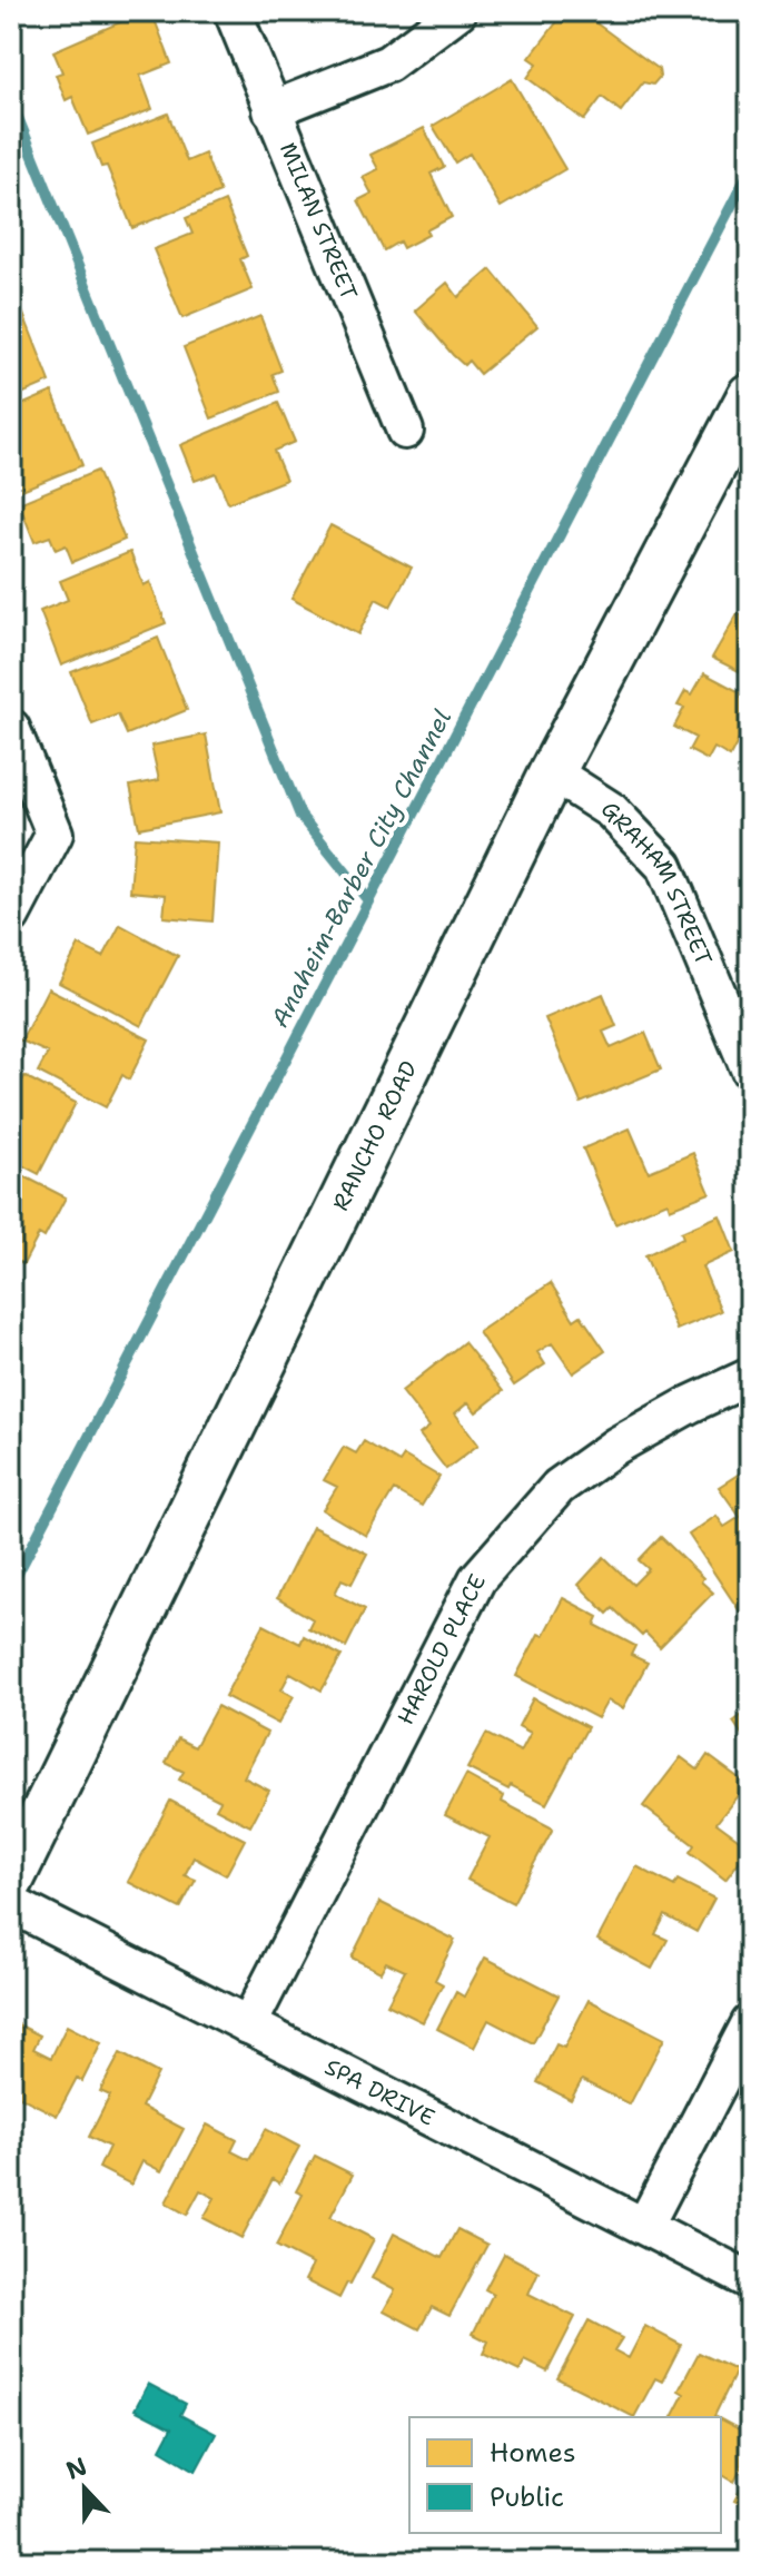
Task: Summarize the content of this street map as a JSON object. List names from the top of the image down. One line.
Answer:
{"streets":{"street":["MILAN STREET","GRAHAM STREET","RANCHO ROAD","HAROLD PLACE","SPA DRIVE"]},"crossings":[["GRAHAM STREET","RANCHO ROAD"],["HAROLD PLACE","SPA DRIVE"]],"water":["Anaheim-Barber City Channel"],"legend":["Homes","Public"],"north":"top"}
